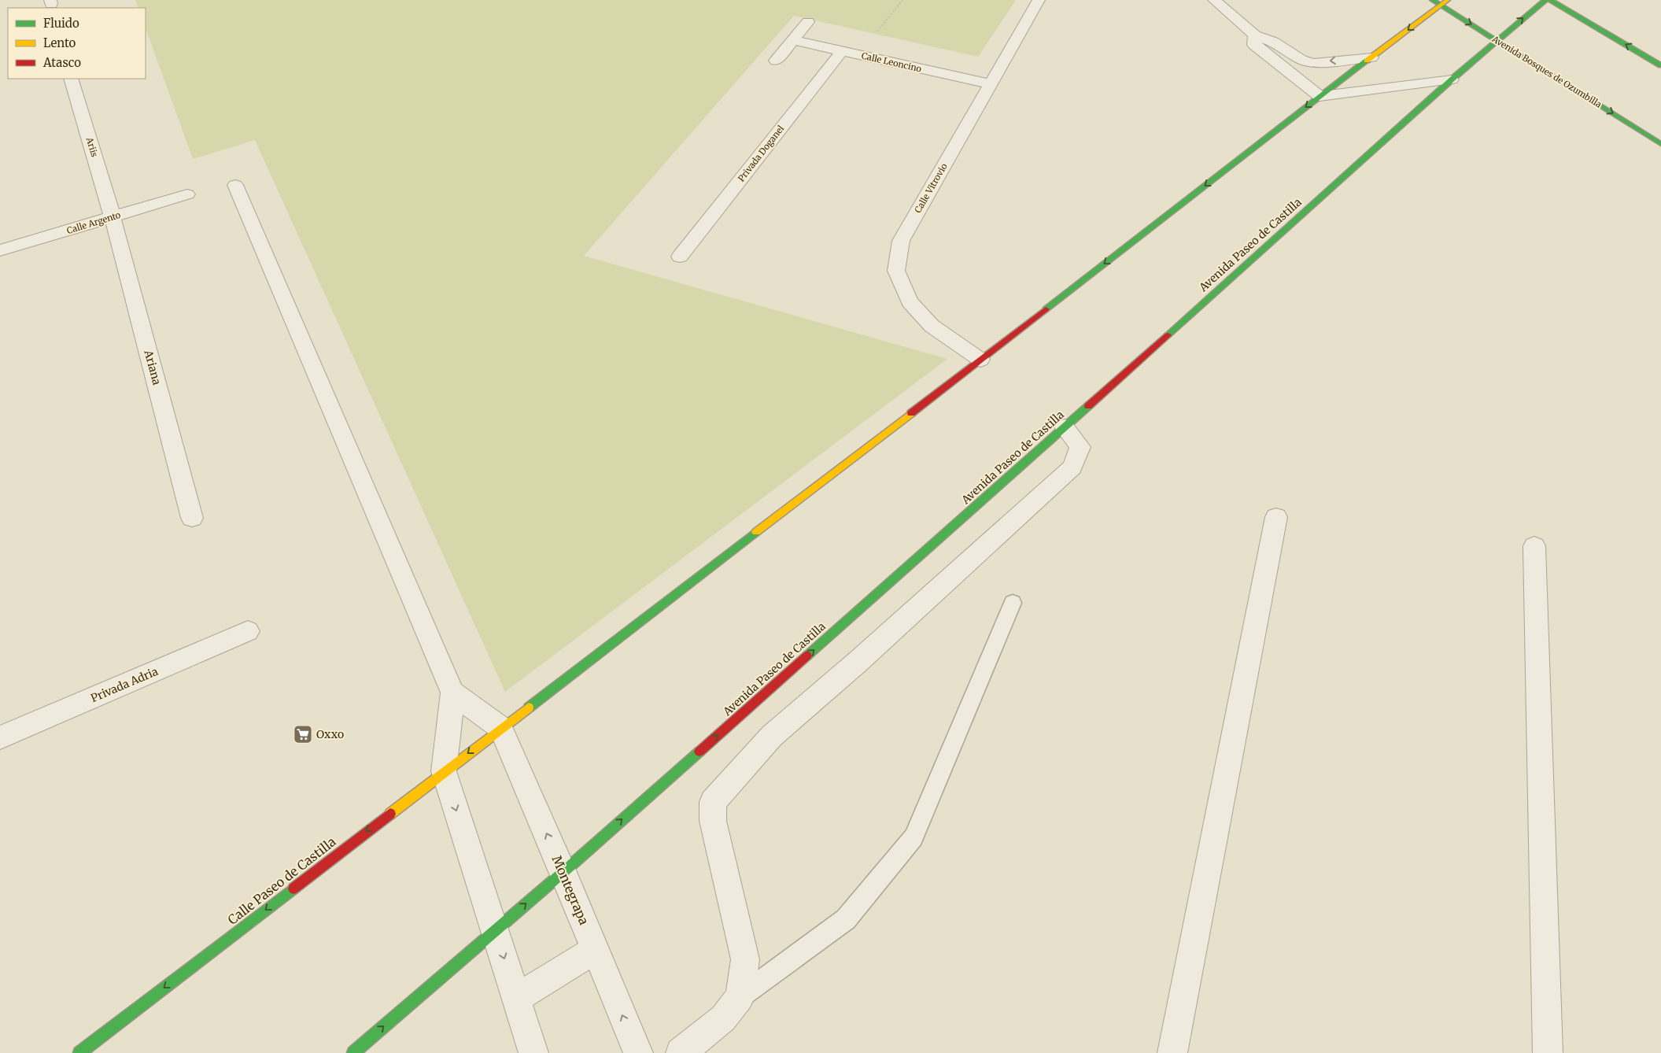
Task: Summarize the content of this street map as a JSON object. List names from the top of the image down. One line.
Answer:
{"streets":{"street":["Calle Leoncino","Avenida Bosques de Ozumbilla","Ariis","Privada Doganel","Calle Vitrovio","Calle Argento","Avenida Paseo de Castilla","Ariana","Privada Adria","Calle Paseo de Castilla","Montegrapa"]},"crossings":[["Calle Leoncino","Privada Doganel"],["Calle Leoncino","Calle Vitrovio"],["Avenida Bosques de Ozumbilla","Avenida Paseo de Castilla"],["Ariis","Calle Argento"],["Ariis","Ariana"],["Calle Argento","Ariana"],["Avenida Paseo de Castilla","Montegrapa"],["Calle Paseo de Castilla","Montegrapa"]],"one_way":["Avenida Paseo de Castilla","Calle Paseo de Castilla"],"places":{"supermarket":["Oxxo"]},"legend":["Fluido","Lento","Atasco"]}
